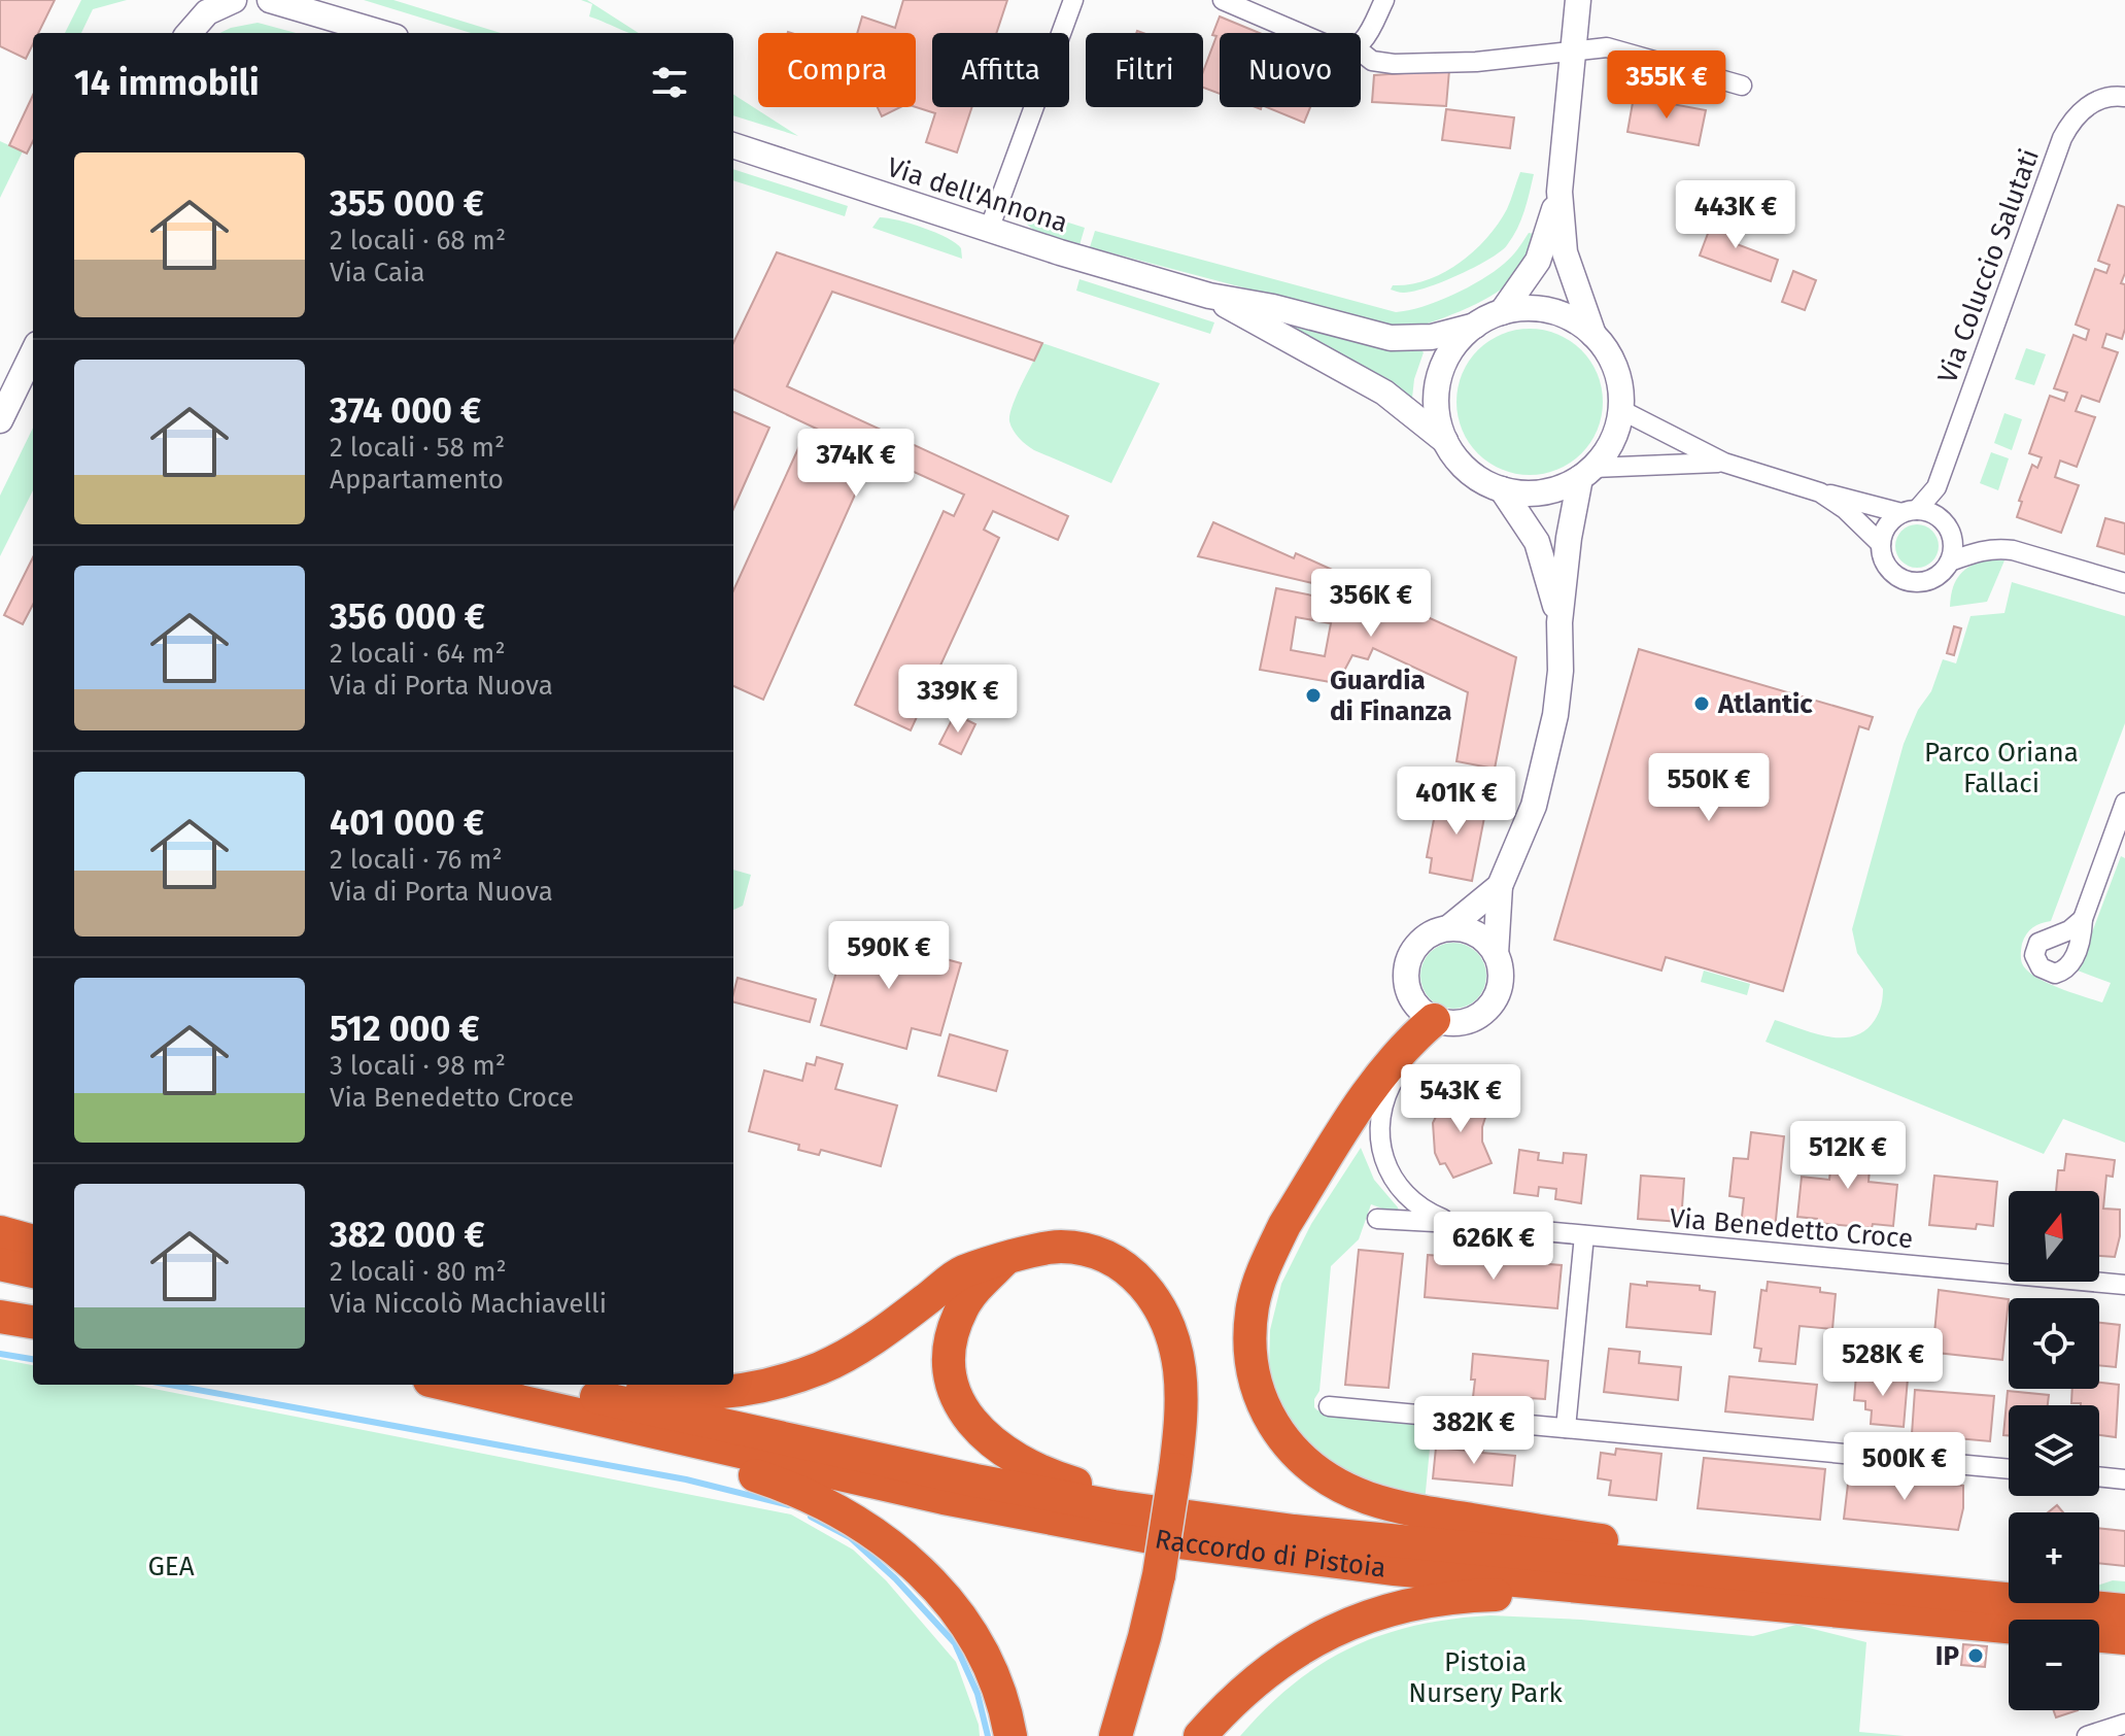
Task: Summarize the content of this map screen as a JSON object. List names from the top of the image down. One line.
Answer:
{"streets":{"highway":["Raccordo di Pistoia"],"street":["Via dell'Annona","Via Coluccio Salutati","Via Benedetto Croce"]},"parks":["Parco Oriana Fallaci","GEA","Pistoia Nursery Park"],"places":["Guardia di Finanza","Atlantic","IP"],"north":"top","page":{"chip":["Compra","Affitta","Filtri","Nuovo"],"heading":"14 immobili","price":["355K €","443K €","374K €","356K €","339K €","550K €","401K €","590K €","543K €","512K €","626K €","528K €","382K €","500K €"],"list":[{"name":"355 000 €","note":"2 locali · 68 m² · Via Caia"},{"name":"374 000 €","note":"2 locali · 58 m² · Appartamento"},{"name":"356 000 €","note":"2 locali · 64 m² · Via di Porta Nuova"},{"name":"401 000 €","note":"2 locali · 76 m² · Via di Porta Nuova"},{"name":"512 000 €","note":"3 locali · 98 m² · Via Benedetto Croce"},{"name":"382 000 €","note":"2 locali · 80 m² · Via Niccolò Machiavelli"}],"map_buttons":["+","−"]}}
